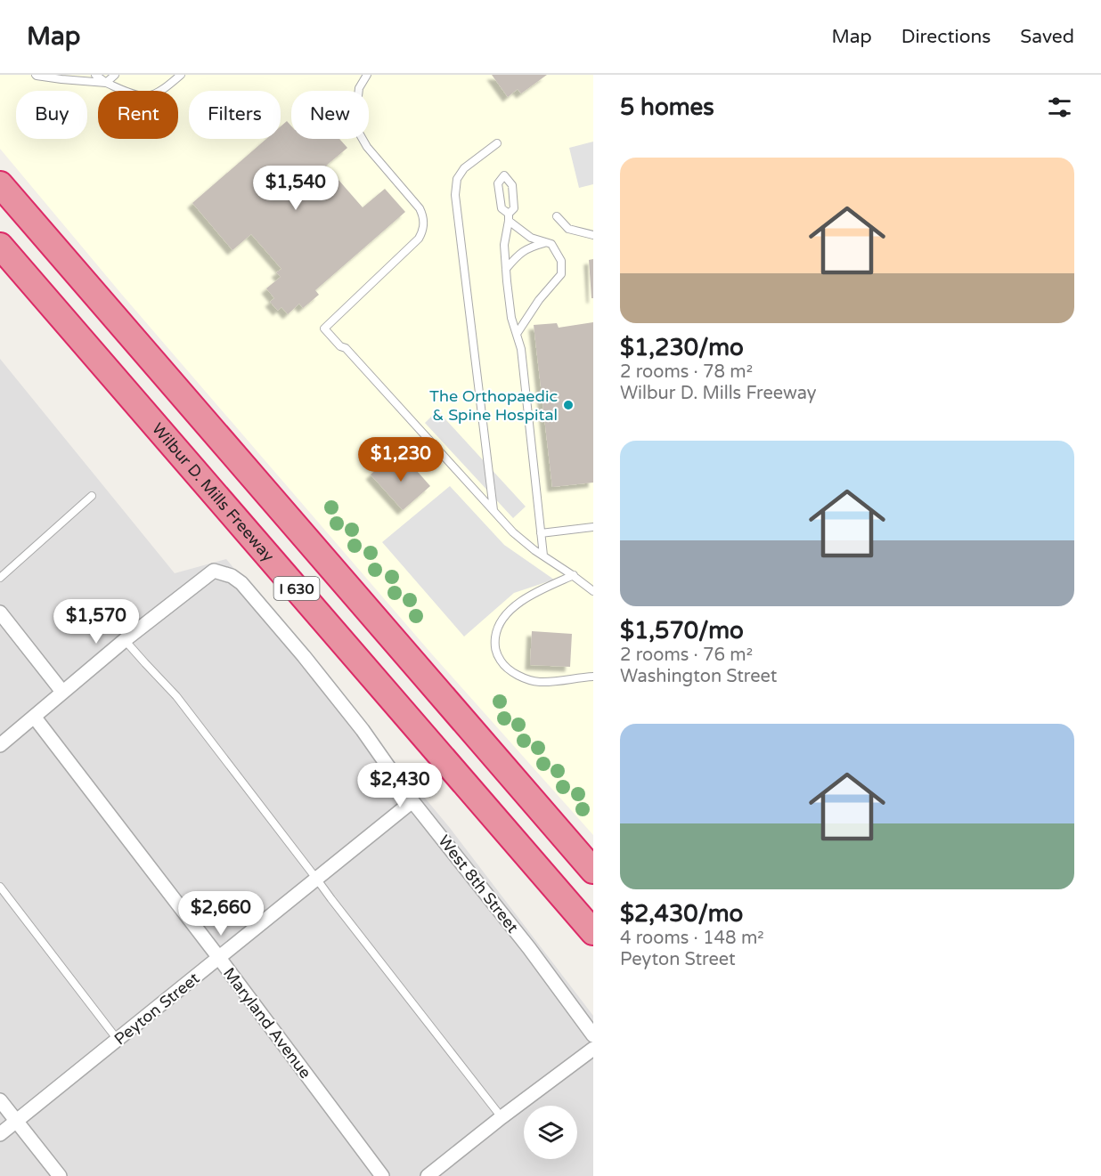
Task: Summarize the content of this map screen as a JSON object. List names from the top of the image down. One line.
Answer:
{"streets":{"highway":["Wilbur D. Mills Freeway","I 630"],"street":["West 8th Street","Peyton Street","Maryland Avenue"]},"crossings":[["West 8th Street","Peyton Street"],["Peyton Street","Maryland Avenue"]],"places":["The Orthopaedic & Spine Hospital"],"page":{"header":"Map","nav":["Map","Directions","Saved"],"heading":"5 homes","chip":["Buy","Rent","Filters","New"],"list":[{"name":"$1,230/mo","note":"2 rooms · 78 m² · Wilbur D. Mills Freeway"},{"name":"$1,570/mo","note":"2 rooms · 76 m² · Washington Street"},{"name":"$2,430/mo","note":"4 rooms · 148 m² · Peyton Street"}],"price":["$1,540","$1,230","$1,570","$2,430","$2,660"]}}
